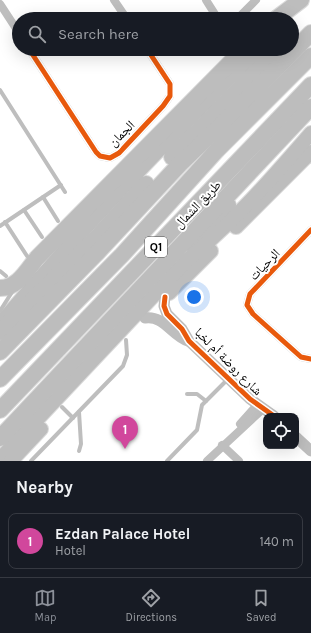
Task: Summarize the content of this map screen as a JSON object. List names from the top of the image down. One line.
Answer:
{"streets":{"highway":["طريق الشمال","Q1"],"street":["الجمان","الرحيات","شارع روضة أم لخبا"]},"page":{"search":"Search here","pins":"1","heading":"Nearby","list":[{"mark":"1","name":"Ezdan Palace Hotel","note":"Hotel","value":"140 m"}],"nav":["Map","Directions","Saved"]}}
